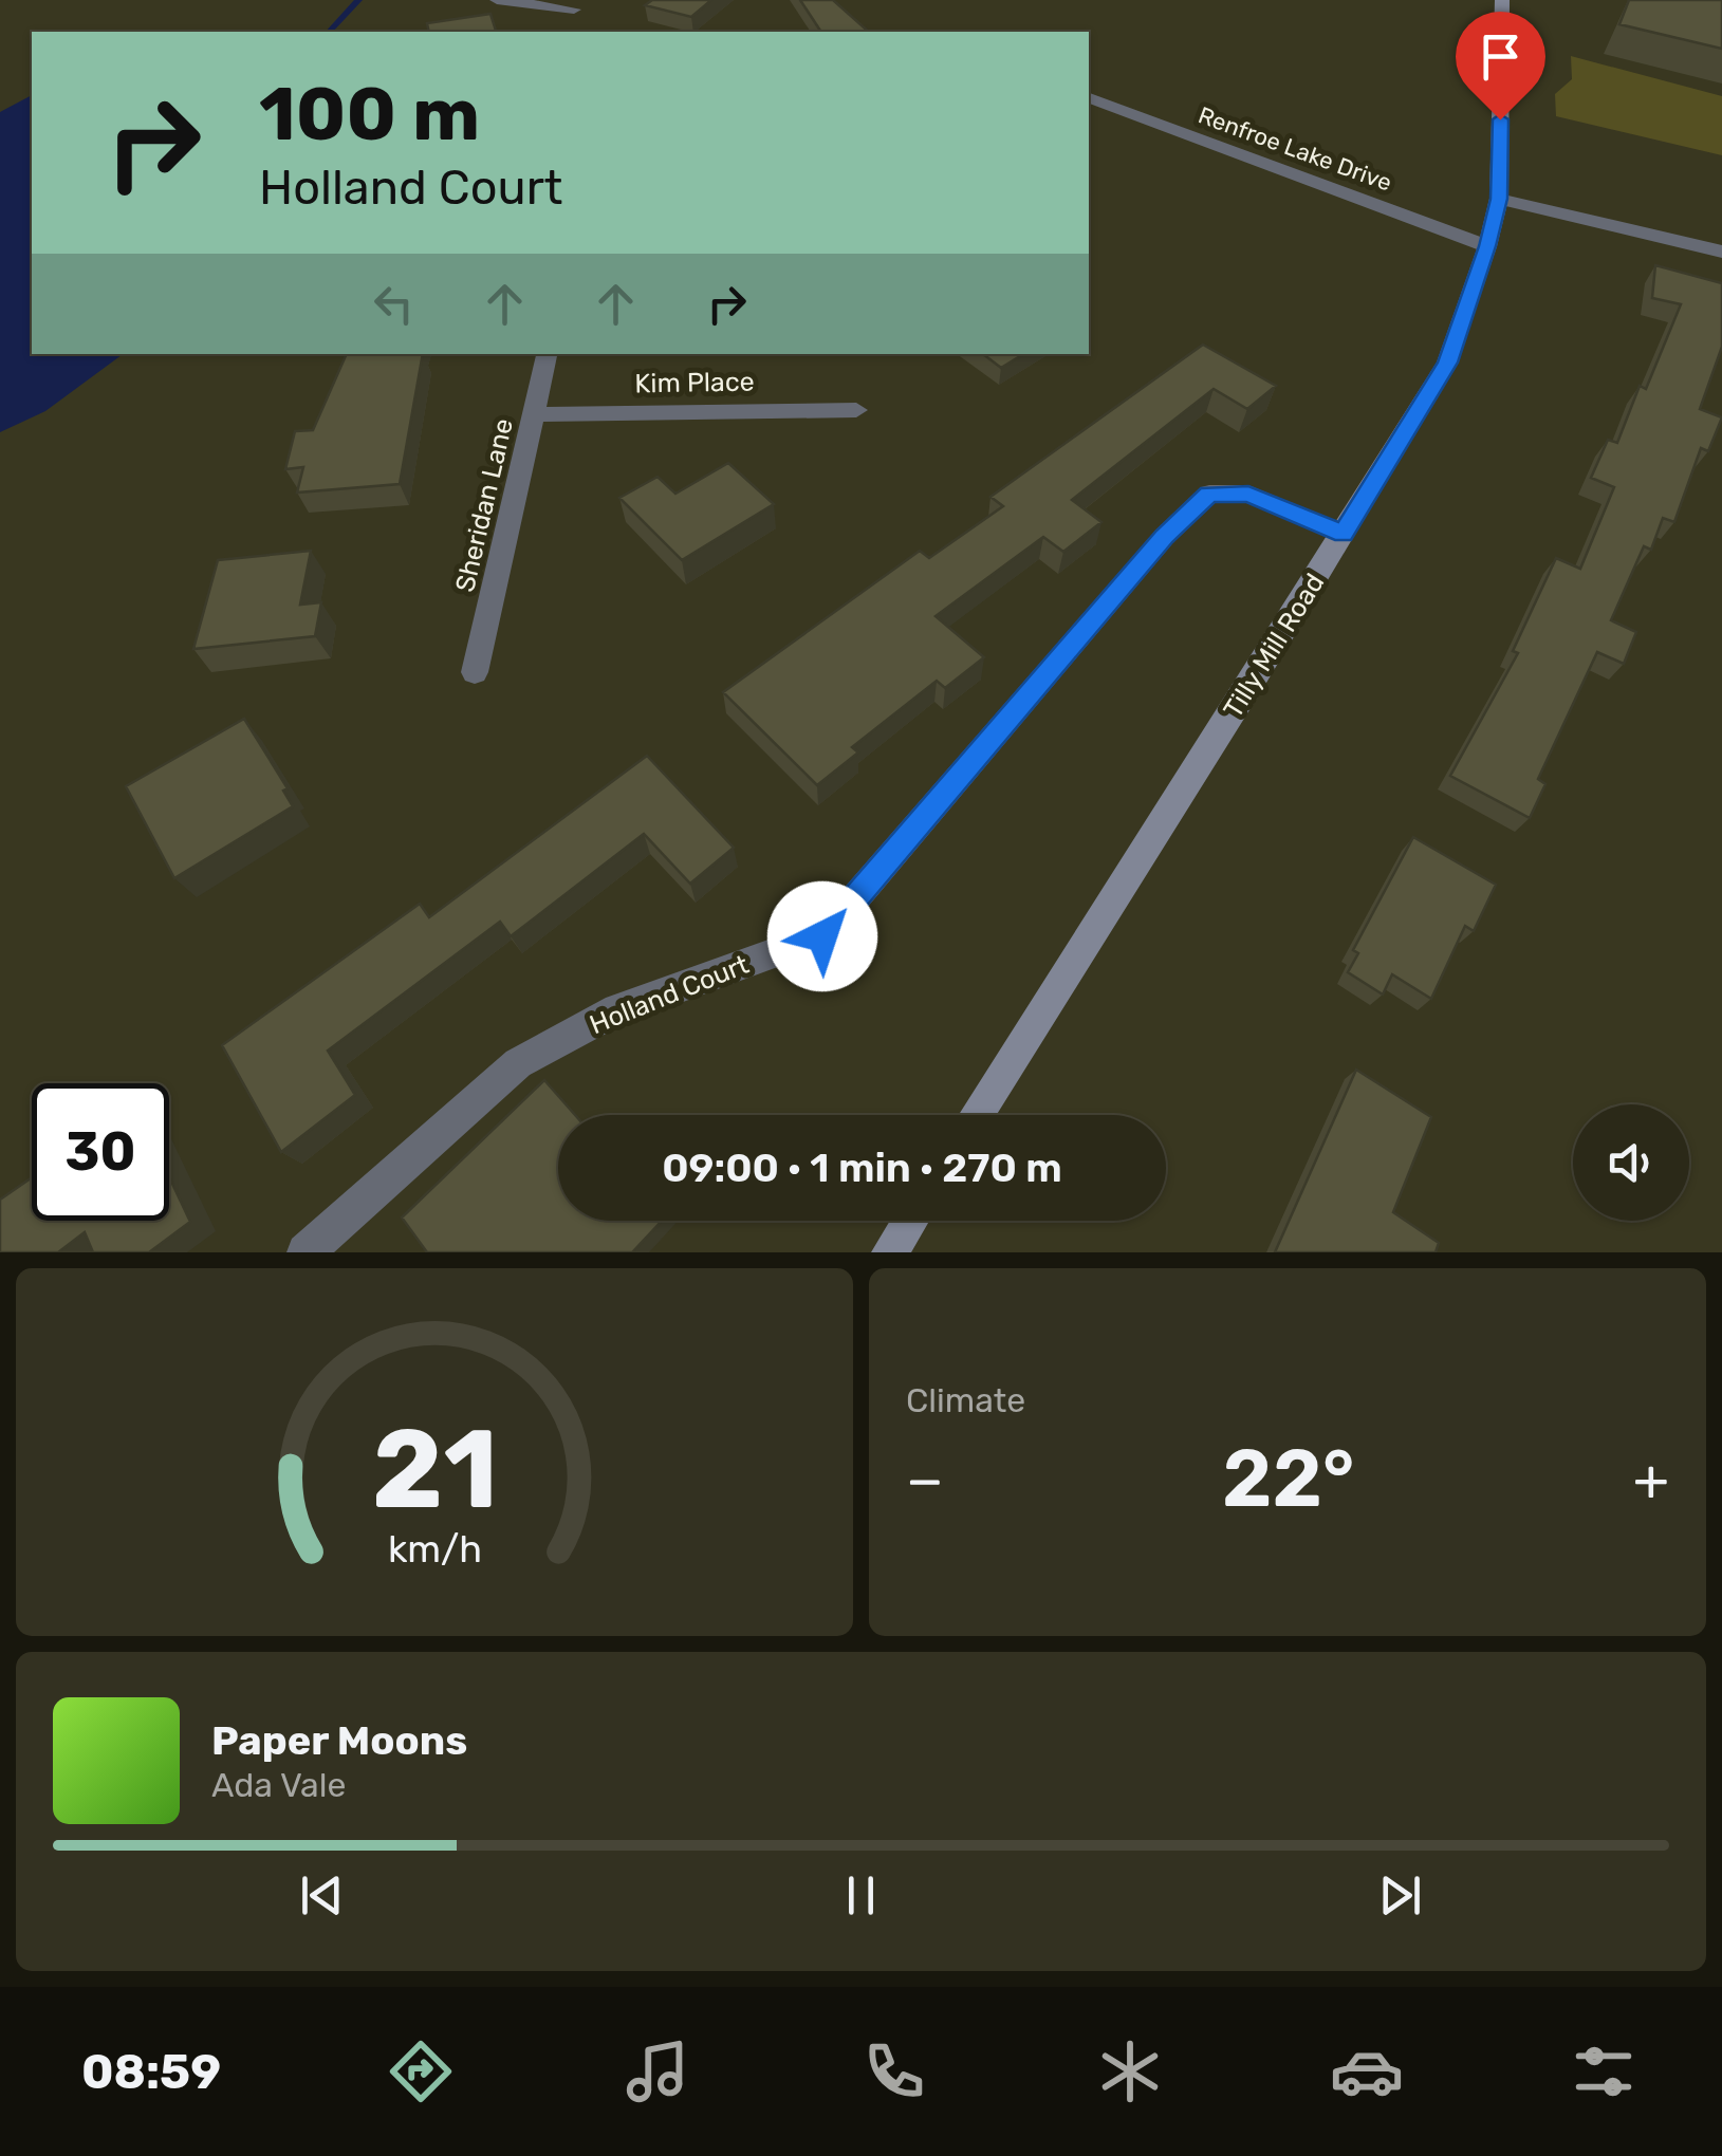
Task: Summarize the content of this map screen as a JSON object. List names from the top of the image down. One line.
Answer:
{"streets":{"street":["Renfroe Lake Drive","Kim Place","Sheridan Lane","Tilly Mill Road","Holland Court"]},"crossings":[["Renfroe Lake Drive","Tilly Mill Road"],["Kim Place","Sheridan Lane"],["Tilly Mill Road","Holland Court"]],"page":{"turn":["100 m","Holland Court"],"limit":"30","trip":"09:00 · 1 min · 270 m","tile":"Climate","heat":["−","22°","+"],"song":["Paper Moons","Ada Vale"],"tabs":"08:59","gauge":["21","km/h"]}}
